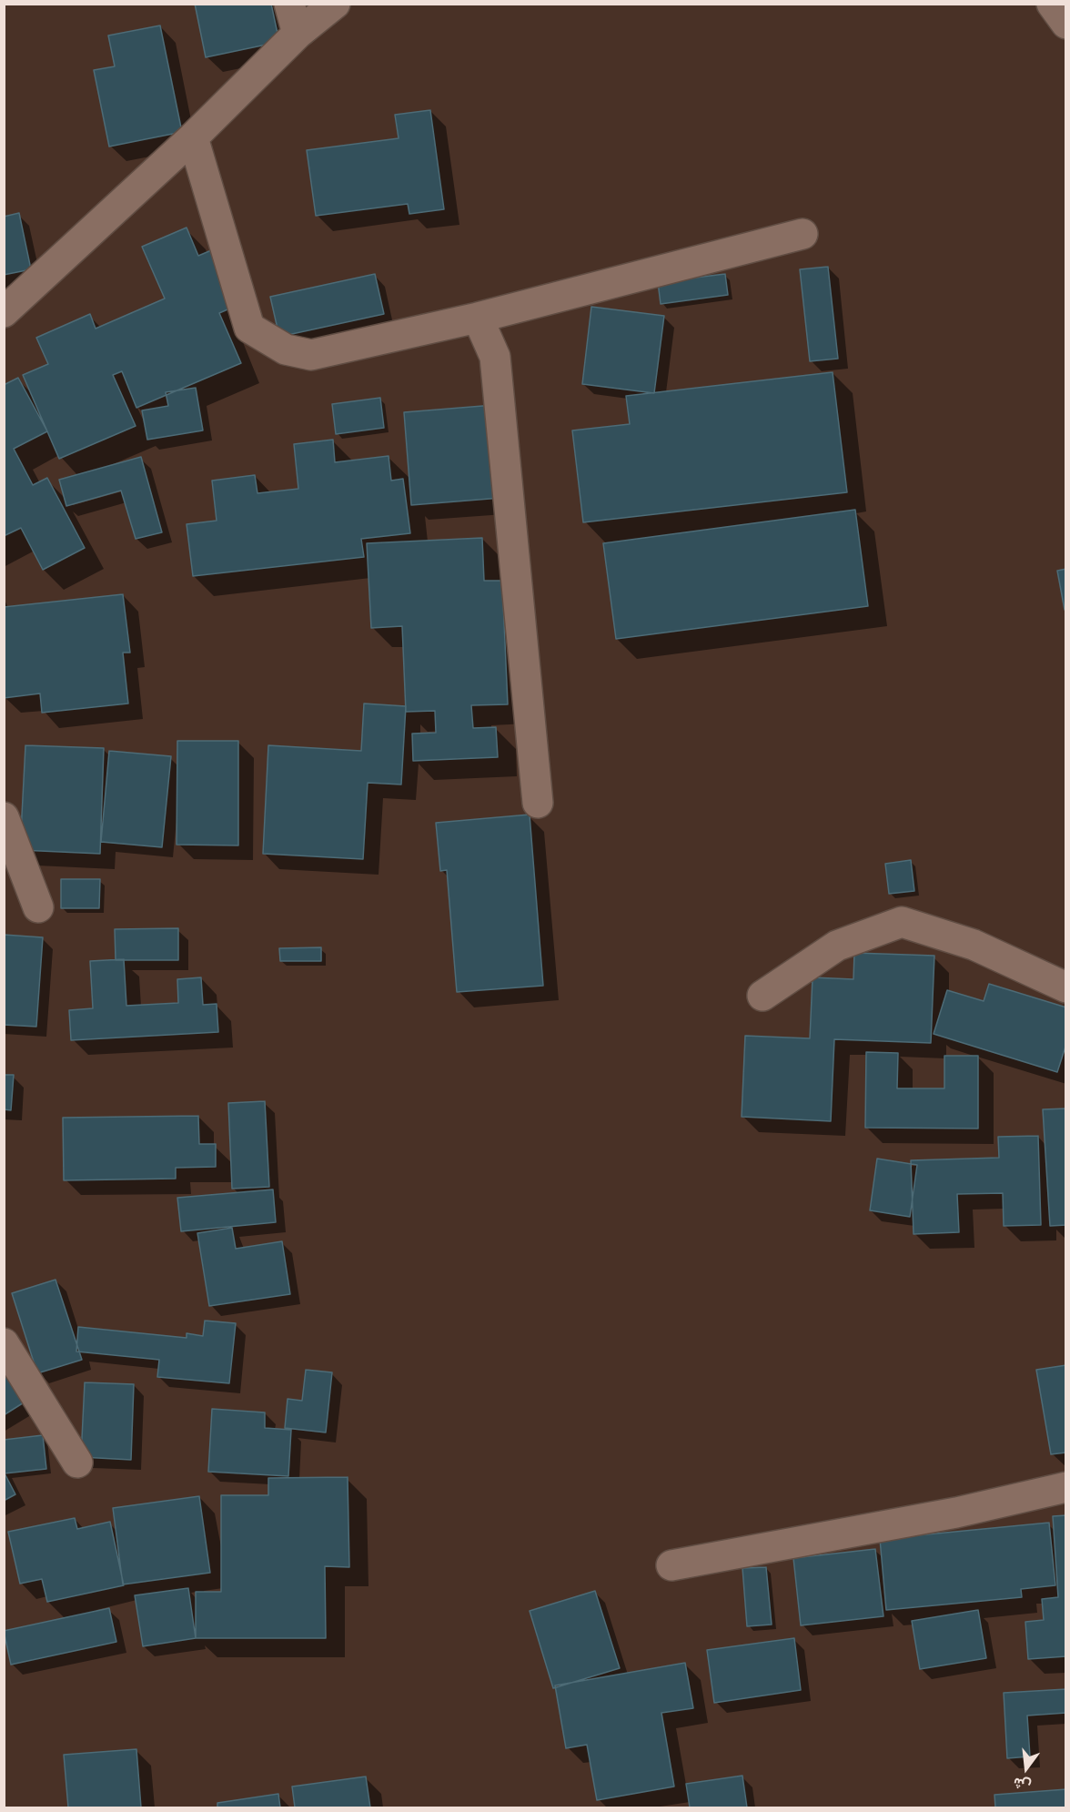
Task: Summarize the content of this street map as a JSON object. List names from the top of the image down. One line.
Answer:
{"north":"bottom"}
